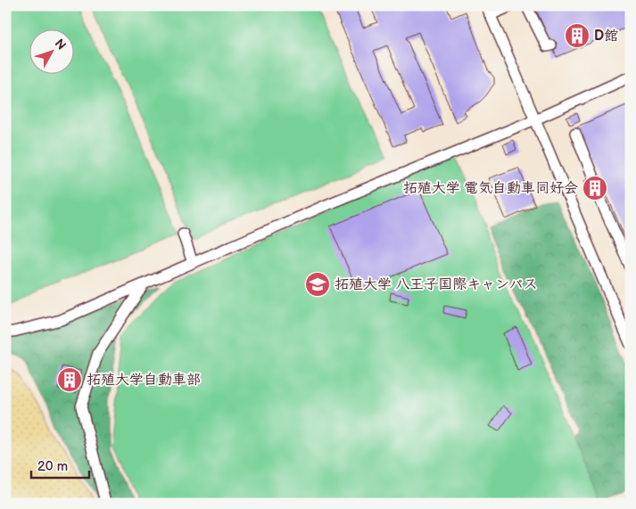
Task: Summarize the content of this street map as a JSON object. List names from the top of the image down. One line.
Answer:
{"places":{"building":["D館","拓殖大学 電気自動車同好会","拓殖大学自動車部"],"school or university":["拓殖大学 八王子国際キャンパス"]},"scale_bar":"20 m","north":"top right"}
